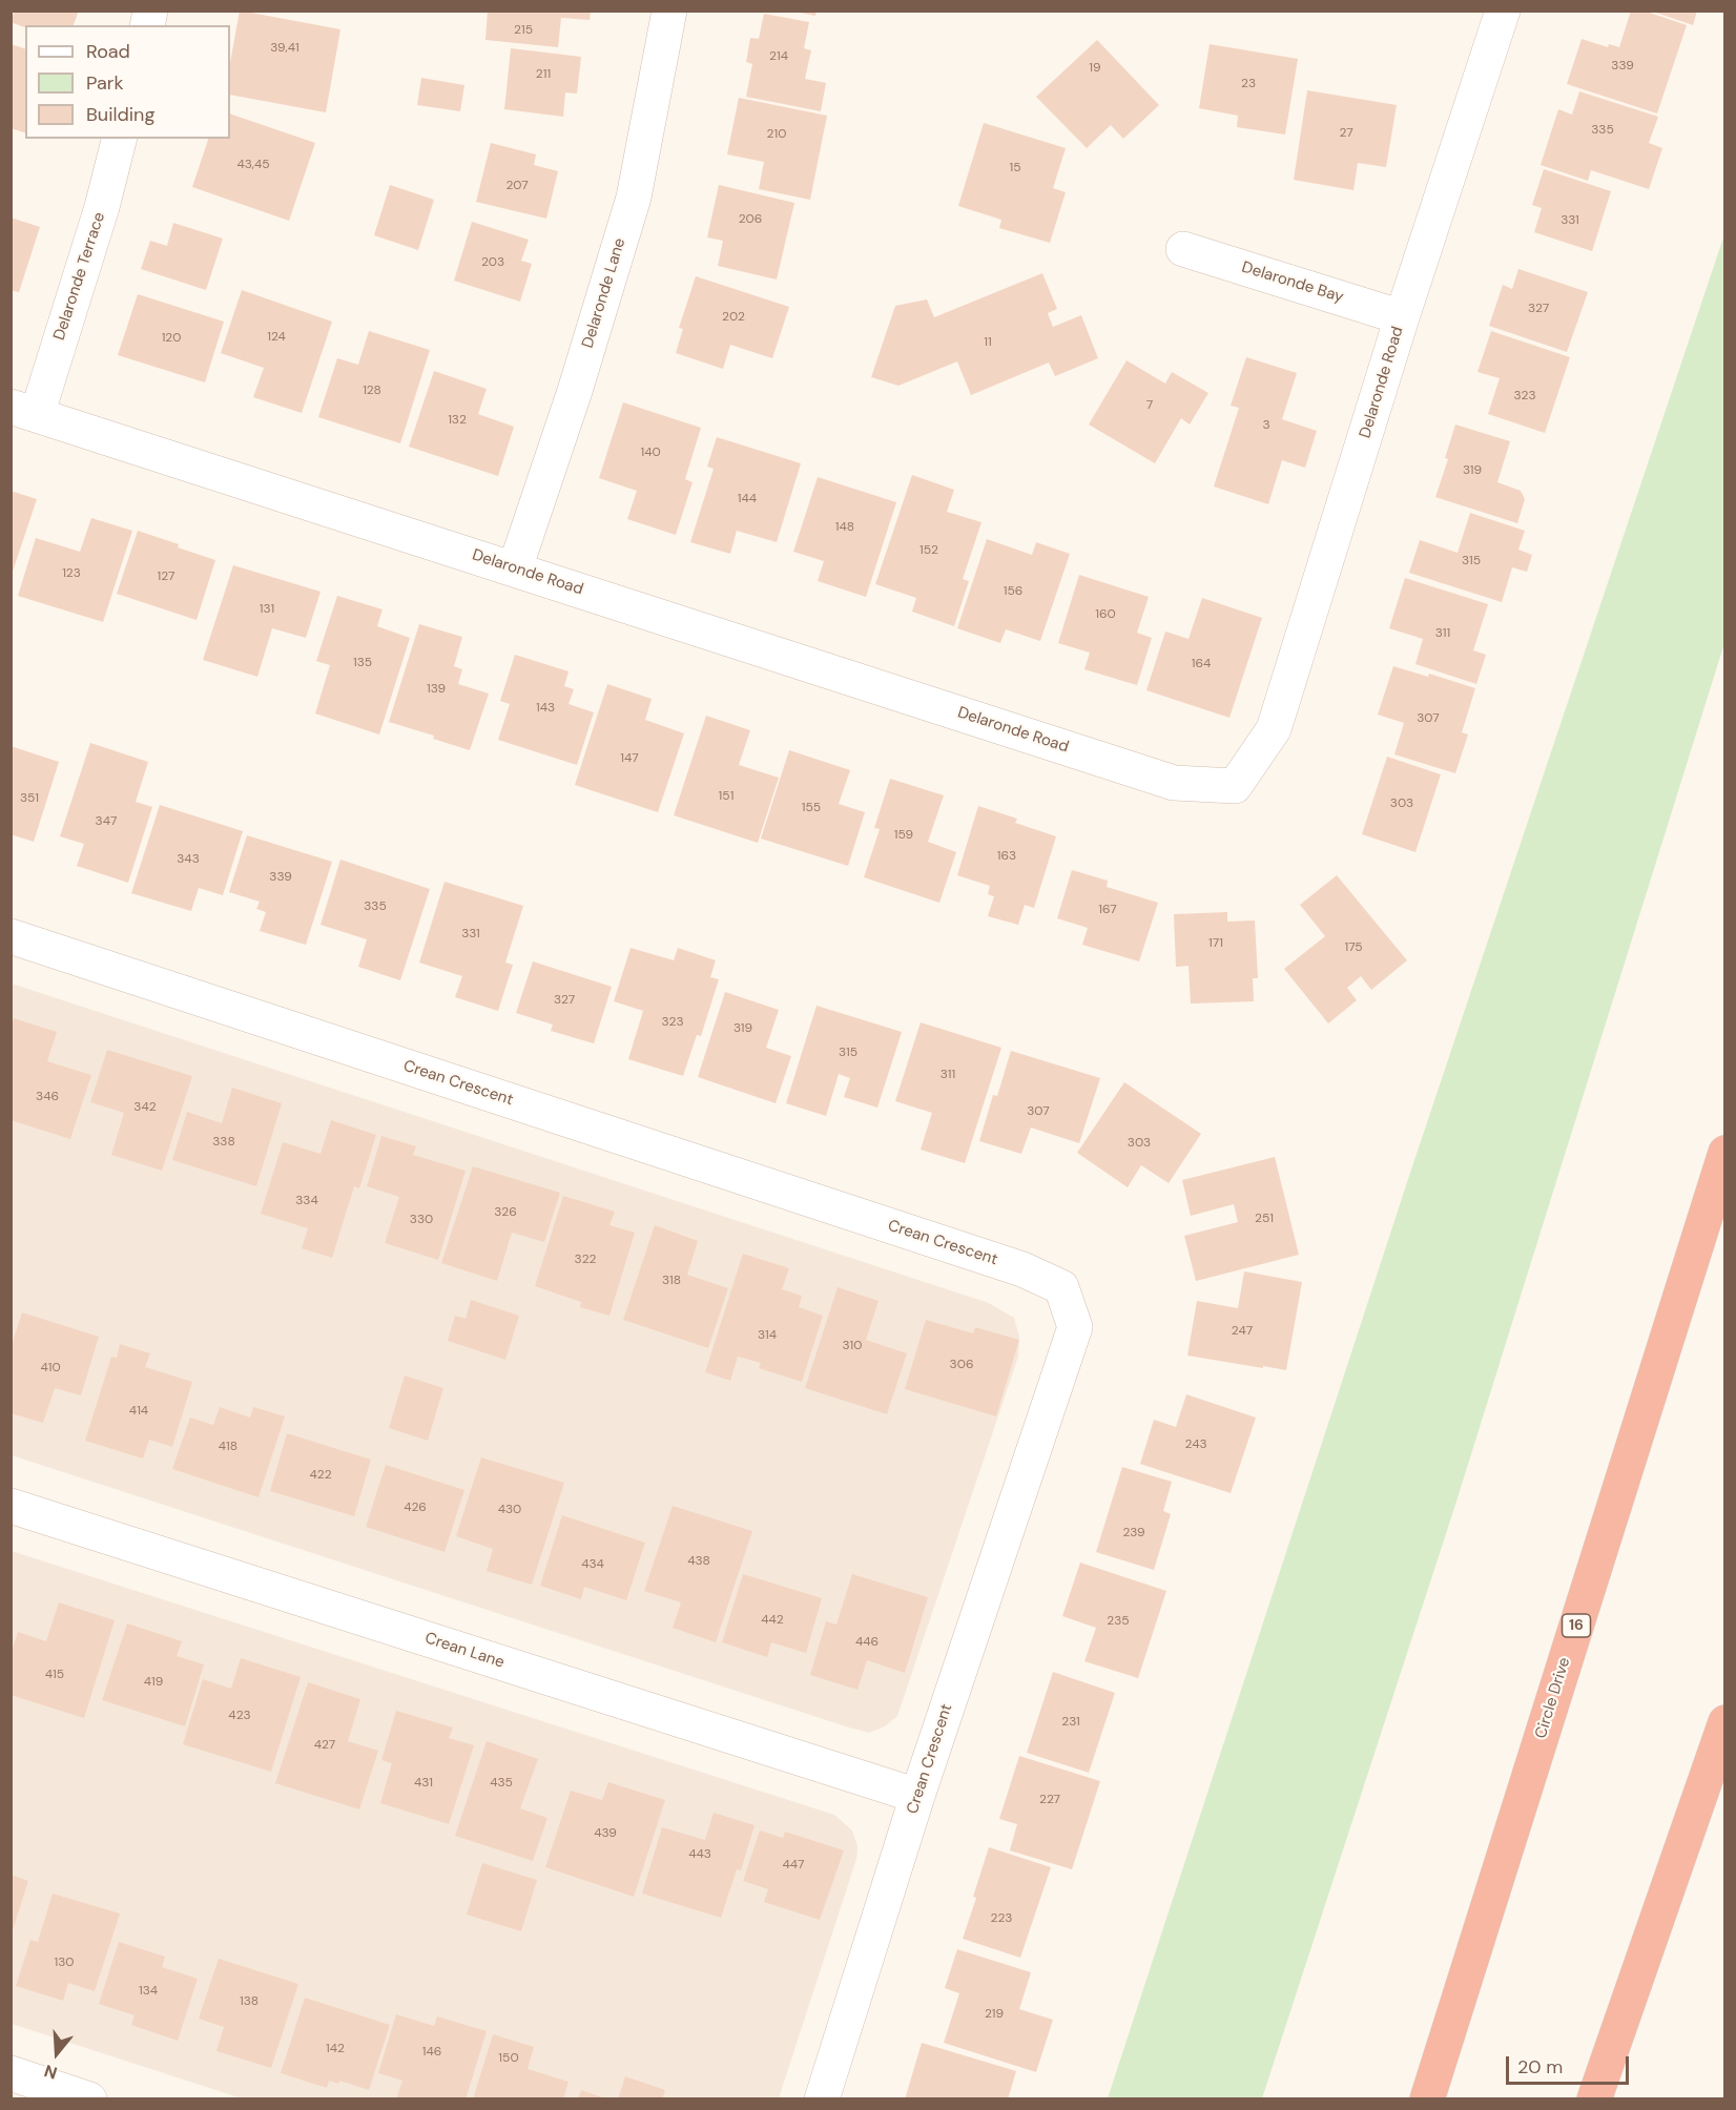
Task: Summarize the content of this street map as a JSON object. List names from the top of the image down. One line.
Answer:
{"streets":{"highway":["16","Circle Drive"],"street":["Delaronde Terrace","Delaronde Bay","Delaronde Lane","Delaronde Road","Crean Crescent","Crean Lane"]},"crossings":[["Delaronde Terrace","Delaronde Road"],["Delaronde Bay","Delaronde Road"],["Delaronde Lane","Delaronde Road"],["Crean Crescent","Crean Lane"]],"house_numbers":["215","39,41","214","339","19","211","23","335","27","210","43,45","15","207","206","331","203","327","202","124","120","11","128","323","7","132","3","140","319","144","148","152","315","123","127","156","131","160","311","135","164","139","143","307","147","151","351","303","155","347","159","163","343","339","335","167","331","171","175","327","323","319","315","311","346","342","307","338","303","334","326","251","330","322","318","247","314","310","306","410","414","243","418","422","426","430","239","438","434","442","235","446","415","419","423","231","427","431","435","227","439","443","447","223","130","134","138","219","142","146","150"],"legend":["Road","Park","Building"],"scale_bar":"20 m","north":"bottom"}
